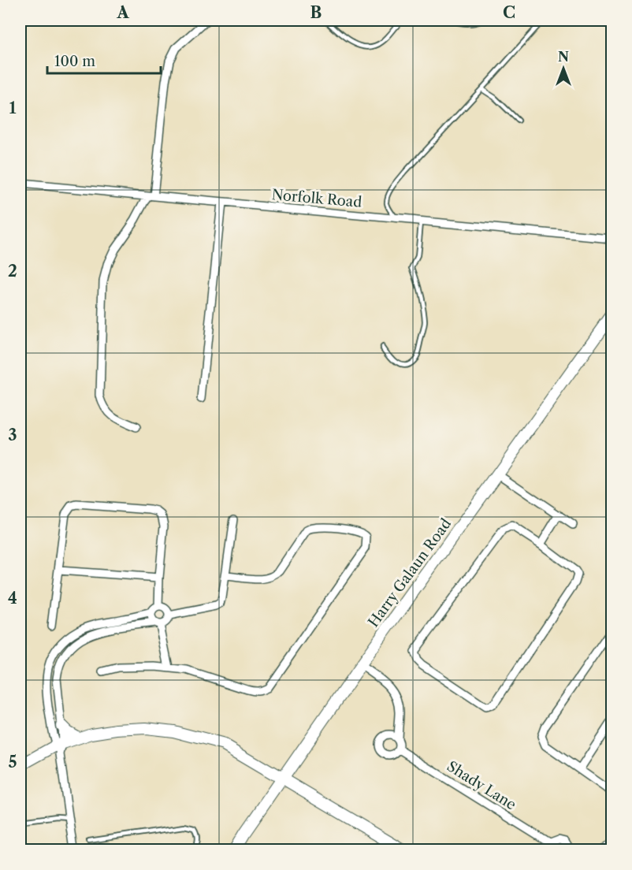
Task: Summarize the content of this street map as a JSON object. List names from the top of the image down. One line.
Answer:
{"streets":{"main road":["Harry Galaun Road"],"street":["Norfolk Road","Shady Lane"]},"scale_bar":"100 m","north":"top","grid":{"columns":["A","B","C"],"rows":["1","2","3","4","5"]}}
